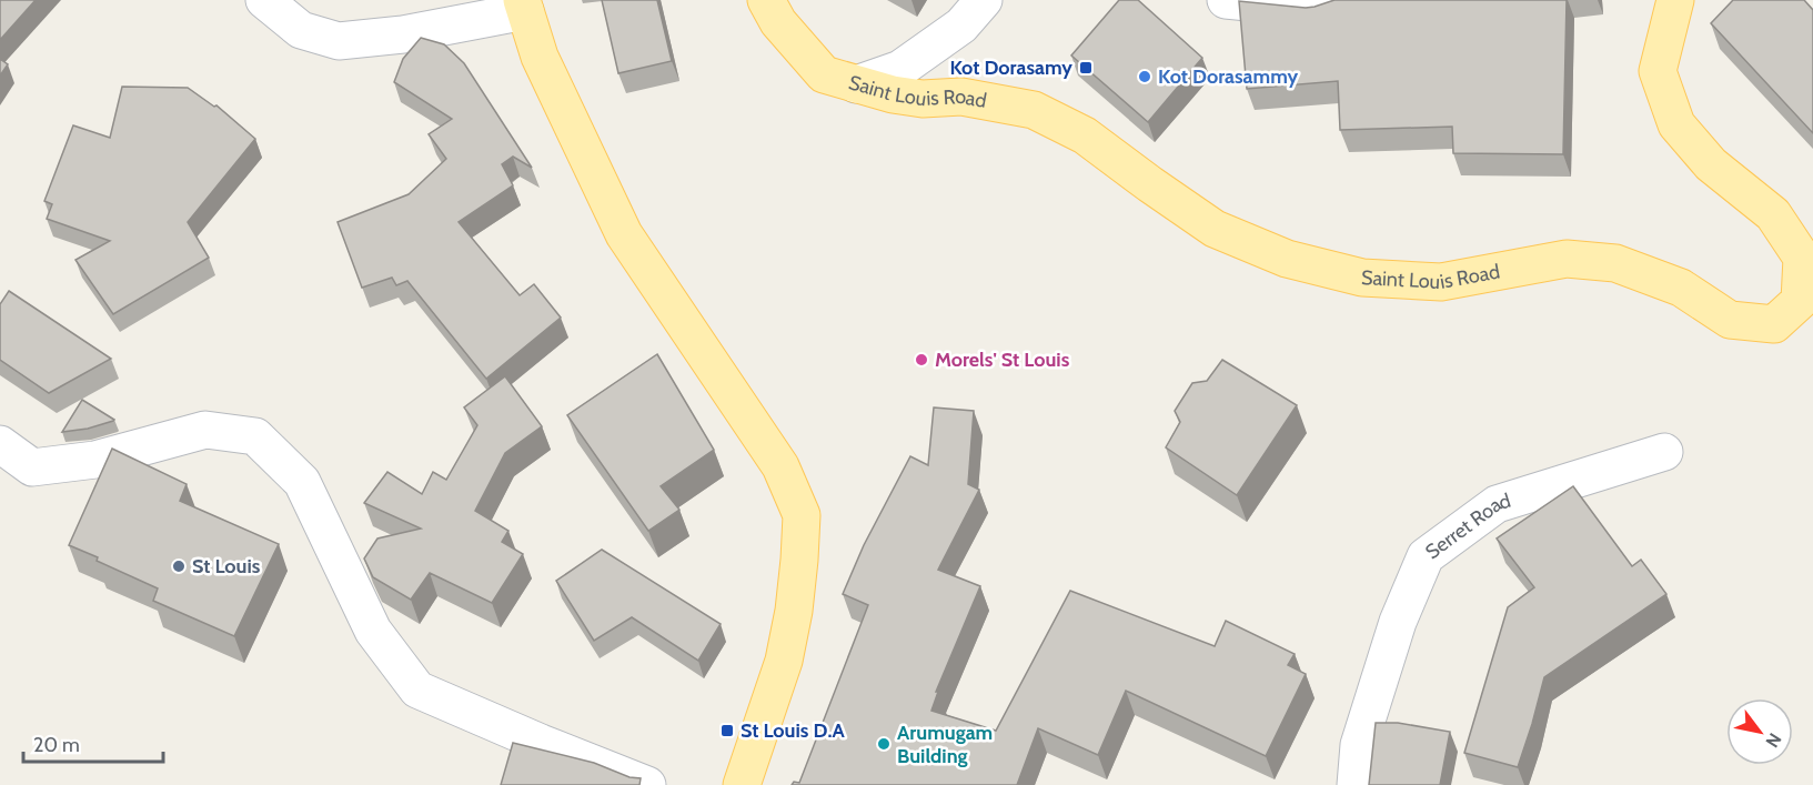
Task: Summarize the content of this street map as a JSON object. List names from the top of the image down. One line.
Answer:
{"streets":{"main road":["Saint Louis Road"],"street":["Serret Road"]},"places":{"transit":["Kot Dorasamy","St Louis D.A"],"other":["Kot Dorasammy","Morels' St Louis","St Louis","Arumugam Building"]},"scale_bar":"20 m","north":"bottom right"}
